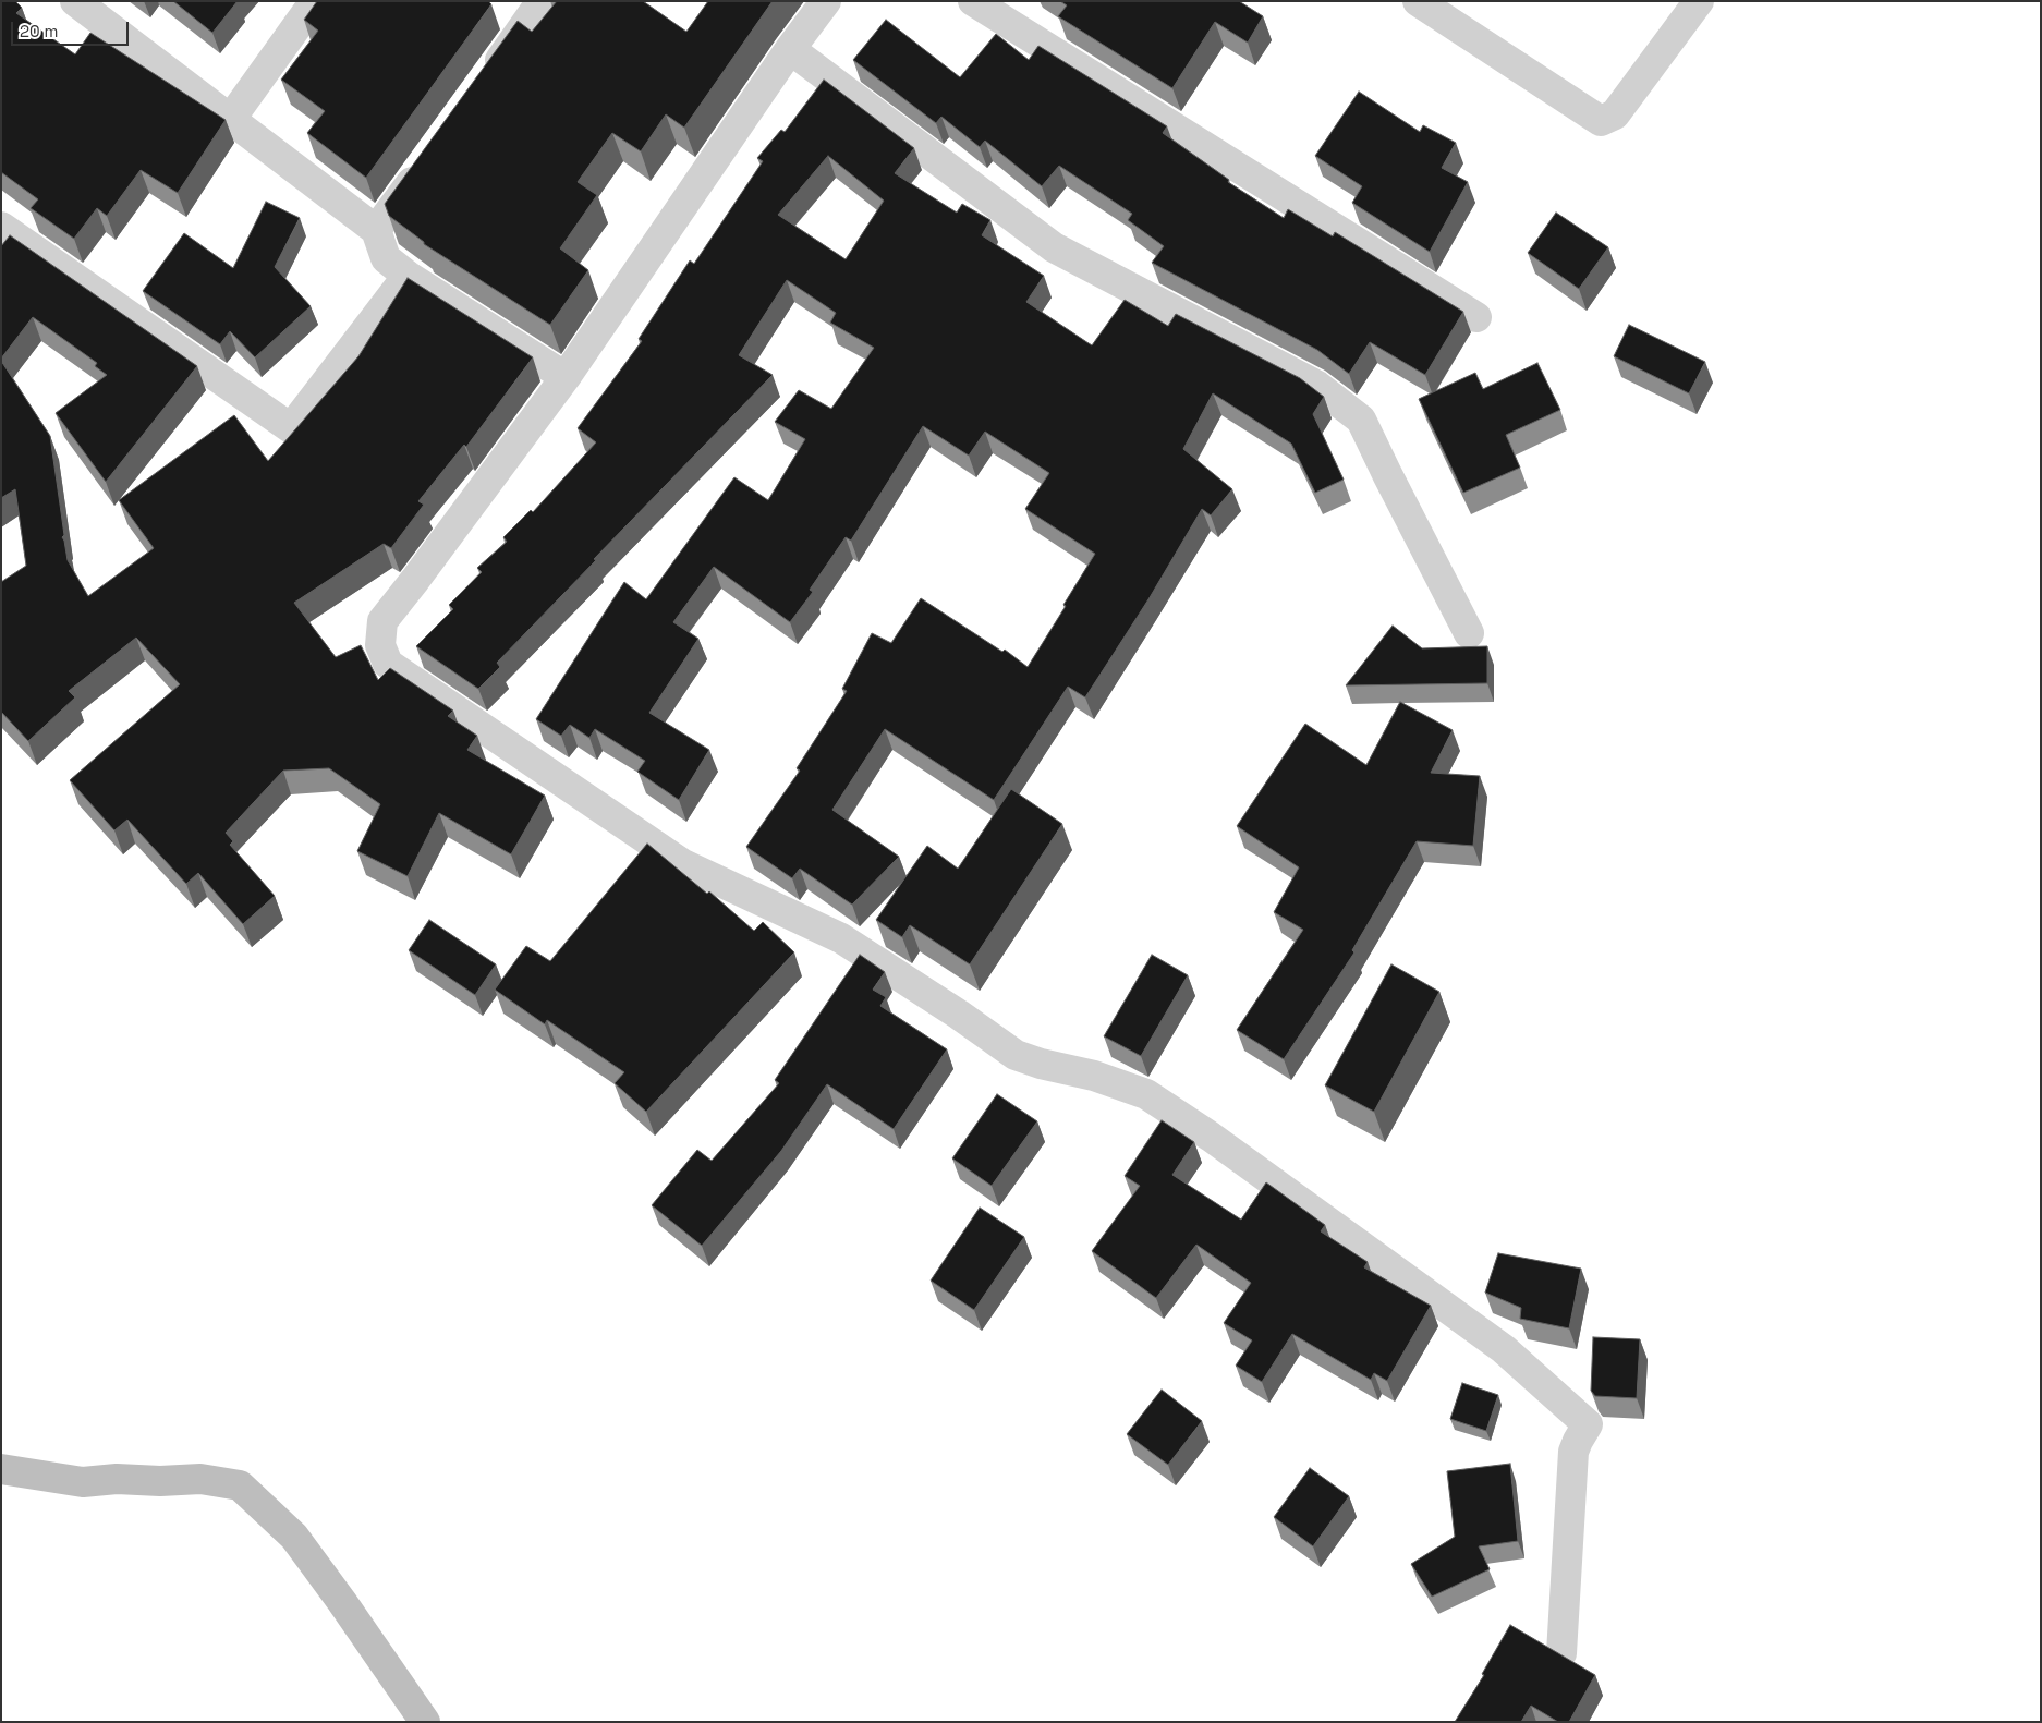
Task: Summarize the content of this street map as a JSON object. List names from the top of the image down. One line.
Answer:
{"scale_bar":"20 m"}
